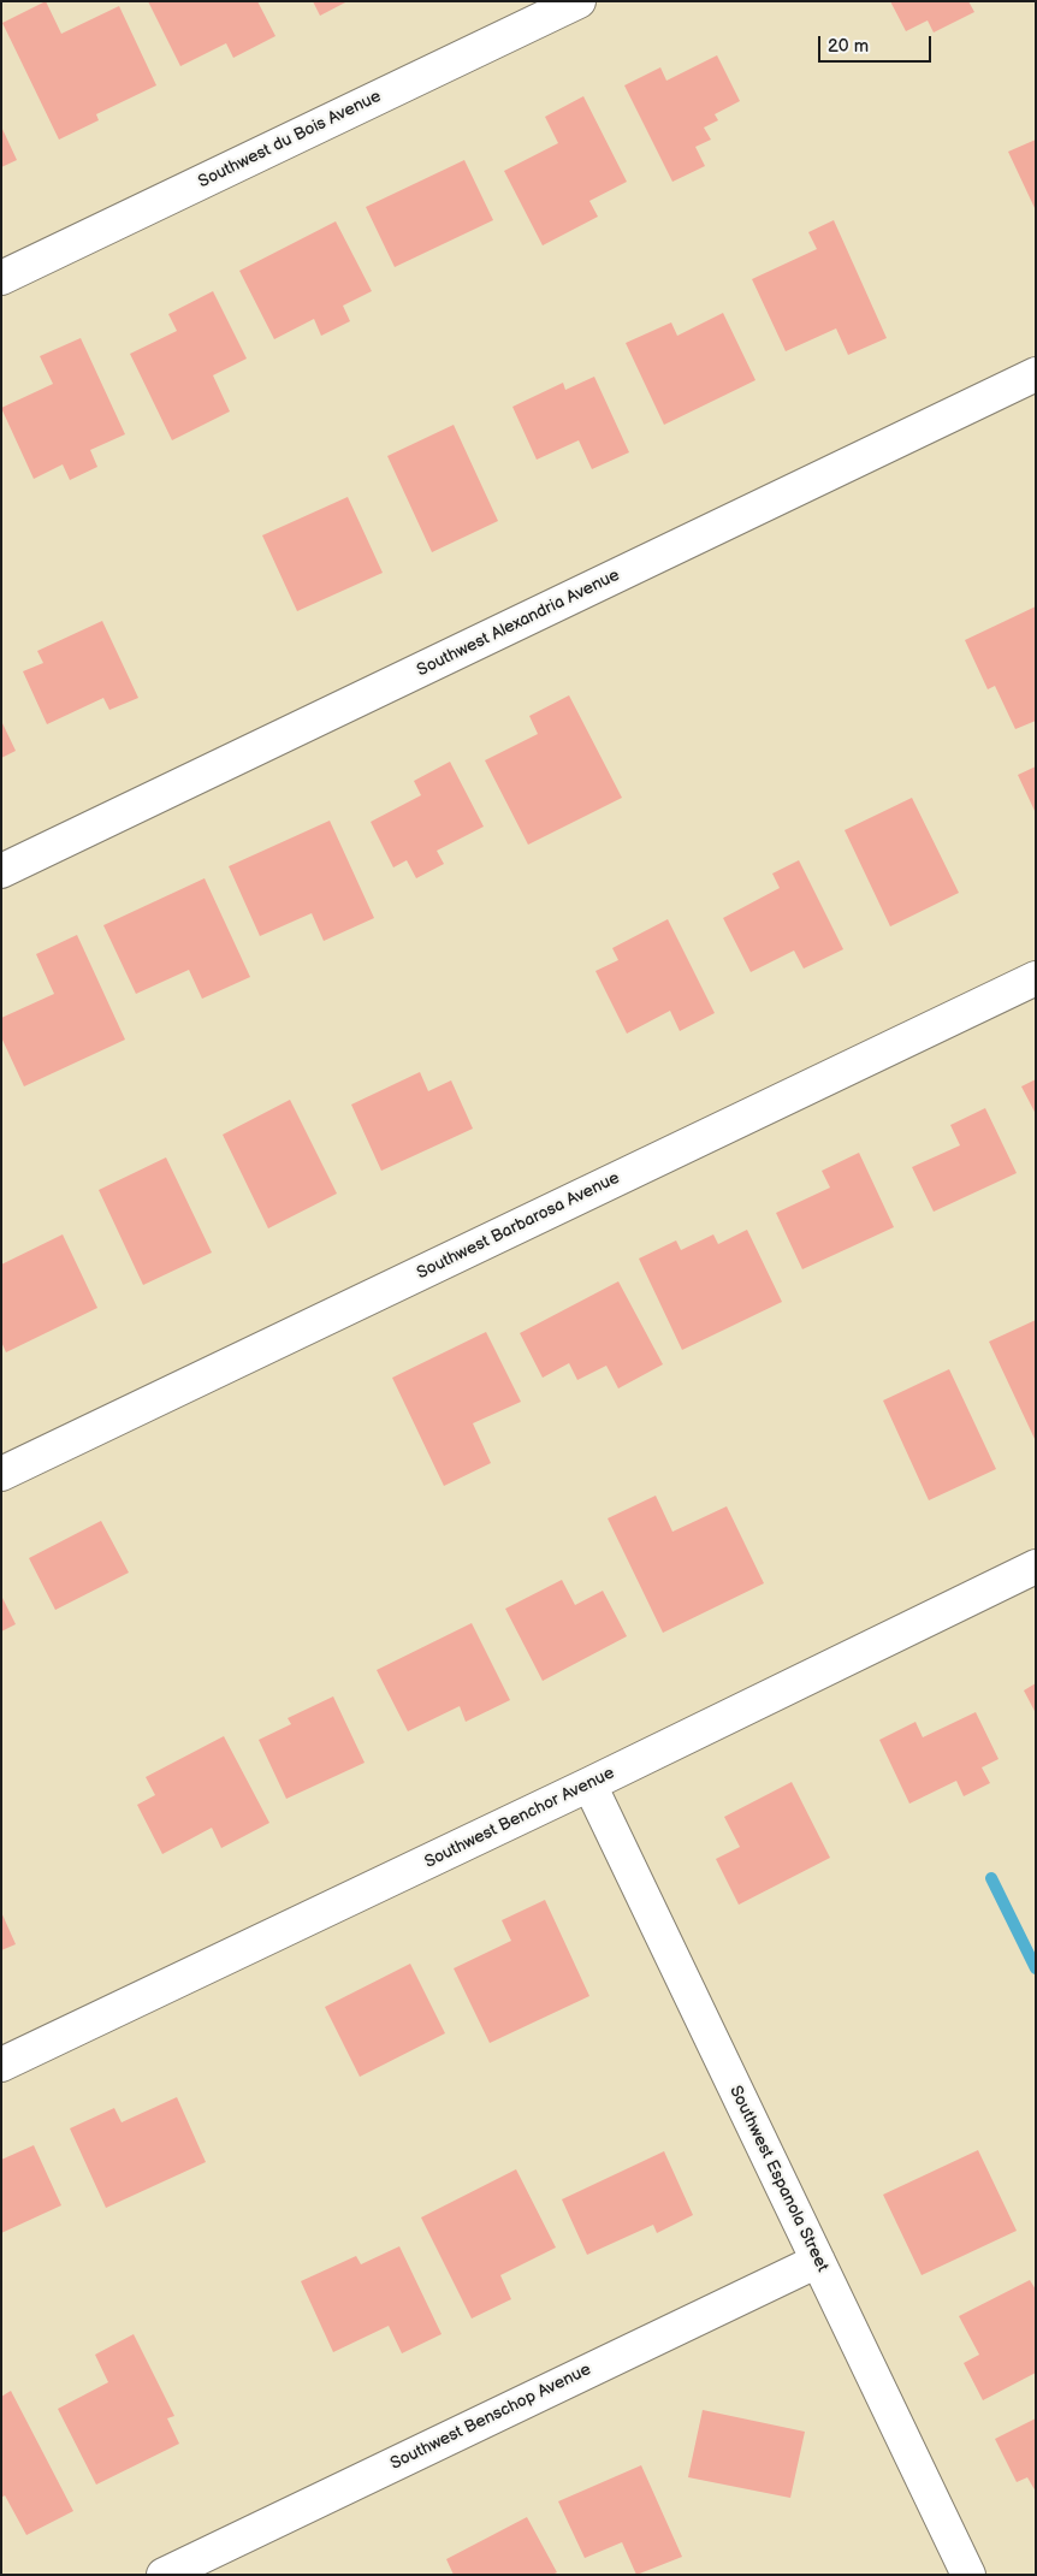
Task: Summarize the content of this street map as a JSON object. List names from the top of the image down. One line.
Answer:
{"streets":{"street":["Southwest du Bois Avenue","Southwest Alexandria Avenue","Southwest Barbarosa Avenue","Southwest Benchor Avenue","Southwest Espanola Street","Southwest Benschop Avenue"]},"crossings":[["Southwest Benchor Avenue","Southwest Espanola Street"],["Southwest Espanola Street","Southwest Benschop Avenue"]],"scale_bar":"20 m"}
